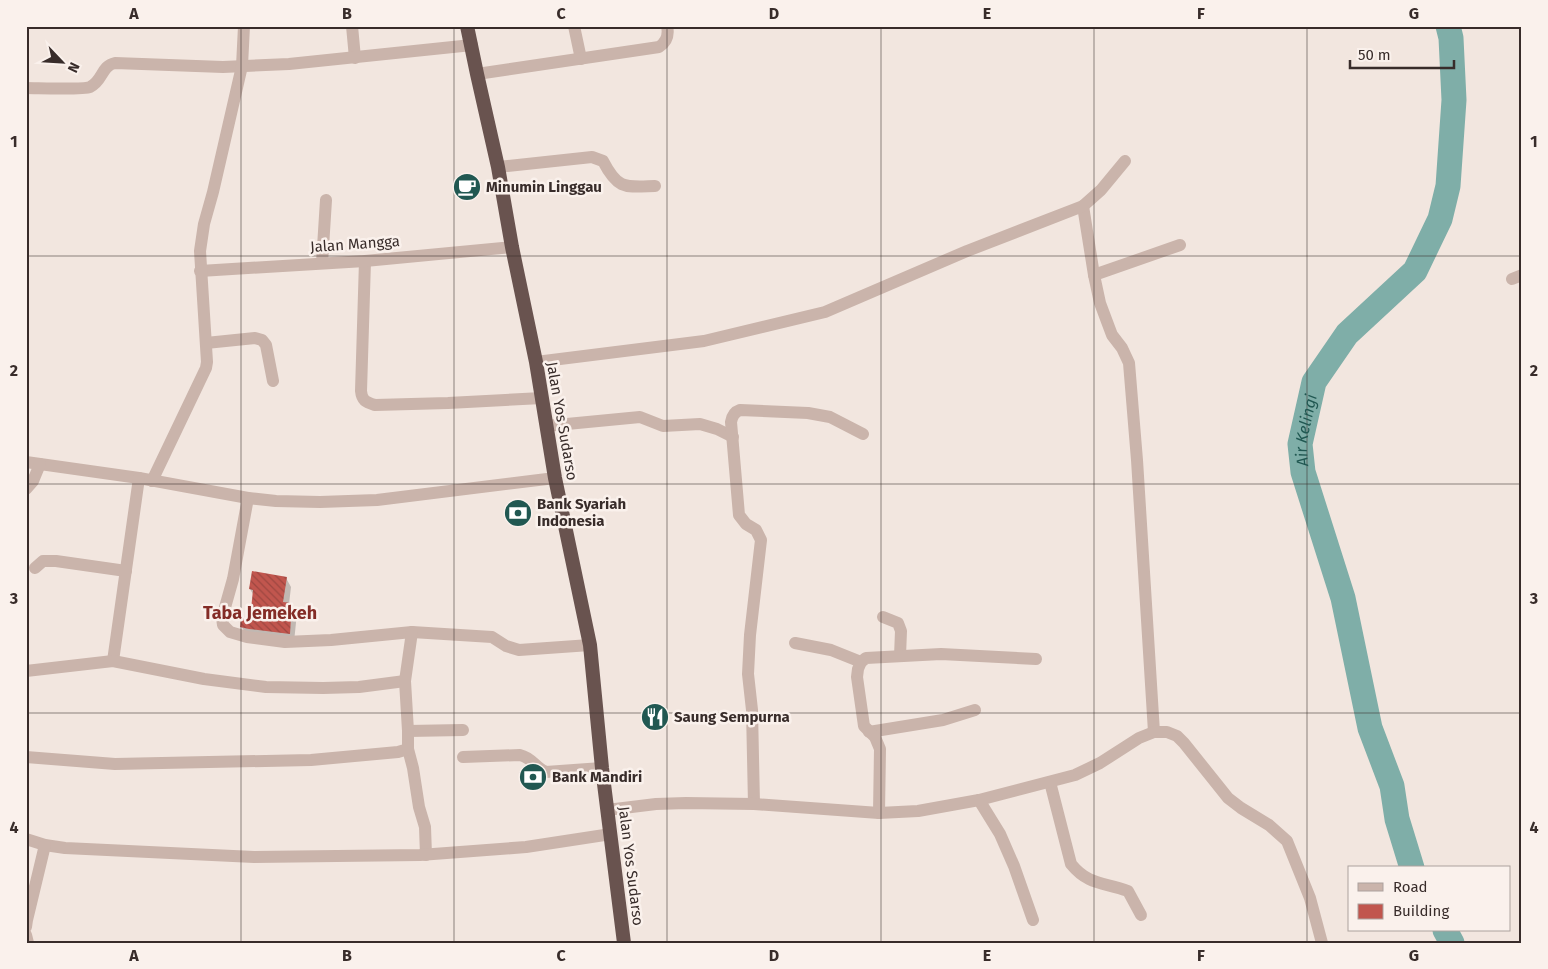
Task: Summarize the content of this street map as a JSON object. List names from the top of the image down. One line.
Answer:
{"streets":{"highway":["Jalan Yos Sudarso"],"street":["Jalan Mangga"]},"crossings":[["Jalan Mangga","Jalan Yos Sudarso"]],"districts":["Taba Jemekeh"],"water":["Air Kelingi"],"places":{"cafe":["Minumin Linggau"],"bank":["Bank Syariah Indonesia","Bank Mandiri"],"restaurant":["Saung Sempurna"]},"legend":["Road","Building"],"scale_bar":"50 m","north":"bottom right","grid":{"columns":["A","B","C","D","E","F","G"],"rows":["1","2","3","4"]}}
